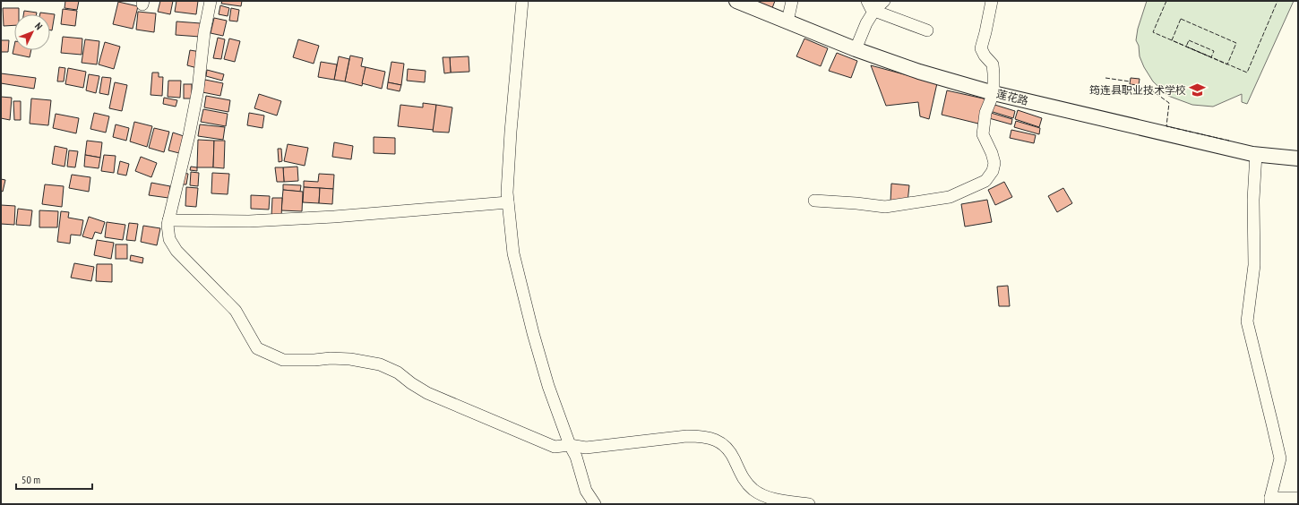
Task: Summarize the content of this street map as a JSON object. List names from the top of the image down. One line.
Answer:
{"streets":{"main road":["莲花路"]},"places":{"school or university":["筠连县职业技术学校"]},"scale_bar":"50 m","north":"top right"}
